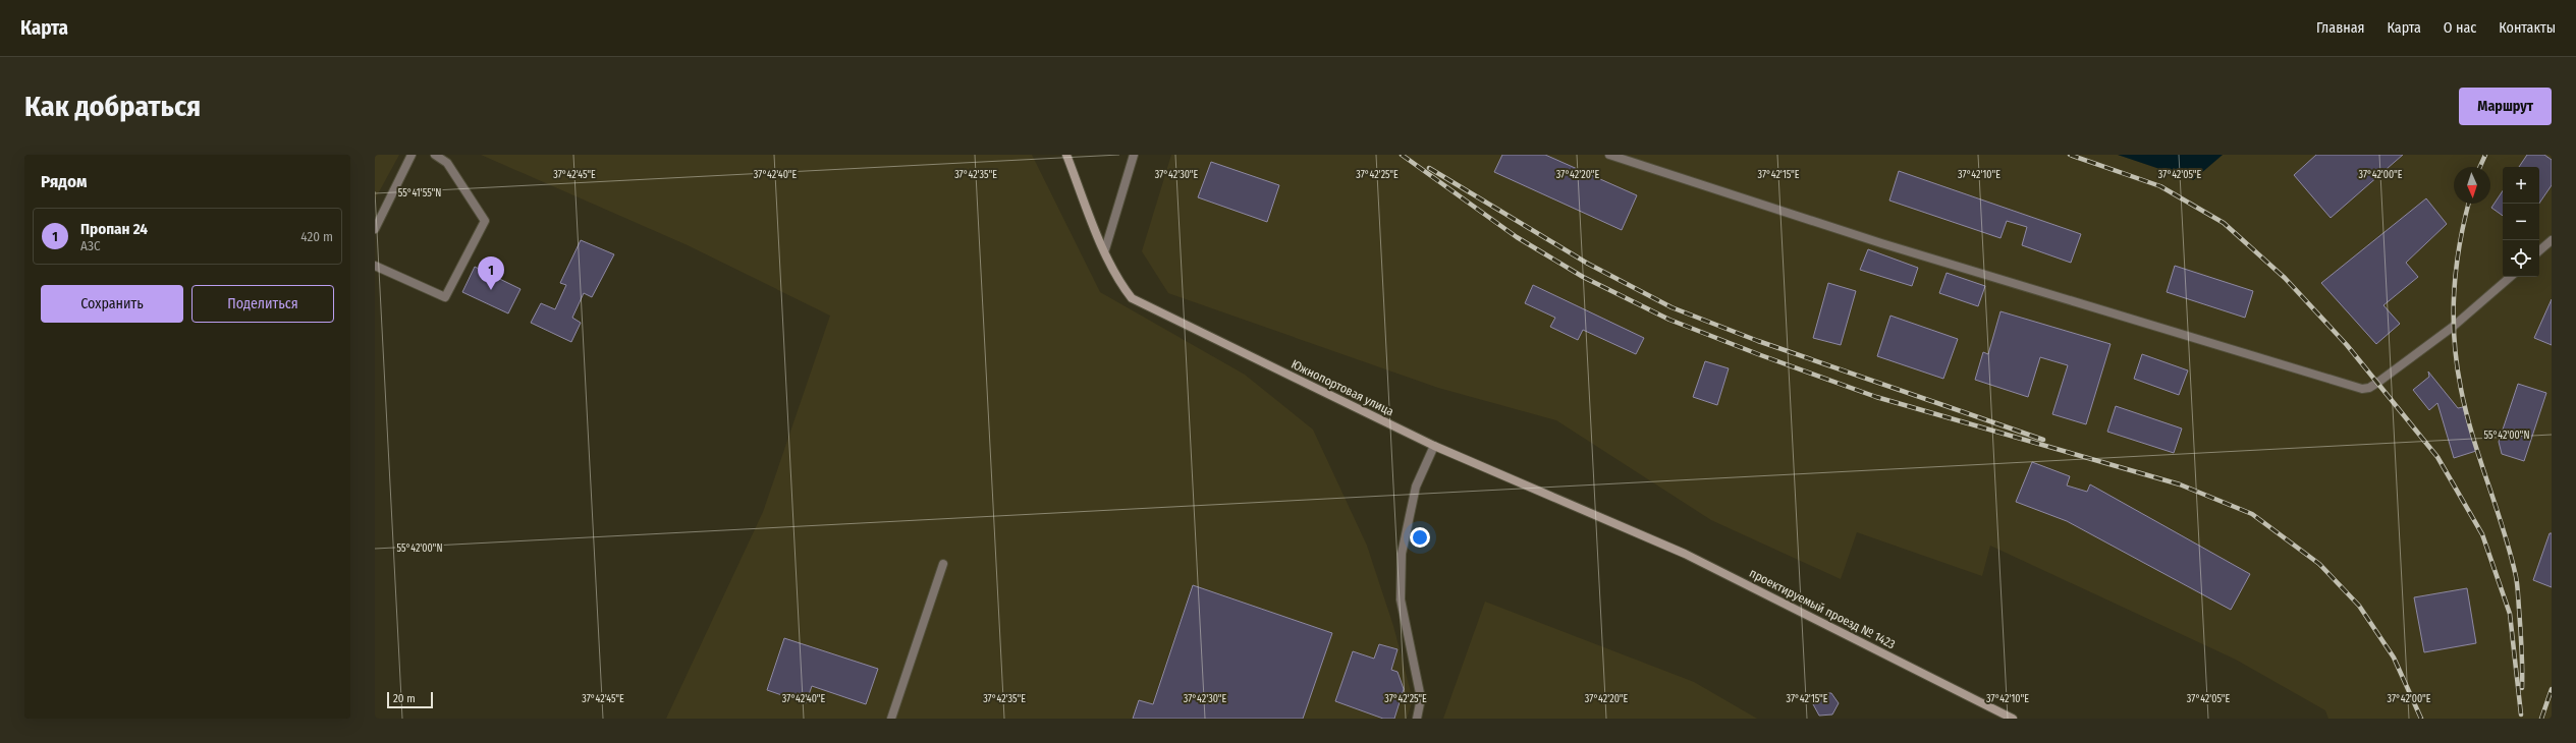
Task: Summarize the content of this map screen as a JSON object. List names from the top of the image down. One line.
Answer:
{"streets":{"main road":["Южнопортовая улица","проектируемый проезд № 1423"]},"crossings":[["Южнопортовая улица","проектируемый проезд № 1423"]],"scale_bar":"20 m","north":"bottom","page":{"header":"Карта","nav":["Главная","Карта","О нас","Контакты"],"buttons":["Маршрут",["Сохранить","Поделиться"]],"title":"Как добраться","heading":"Рядом","map_buttons":["+","−"],"list":[{"mark":"1","name":"Пропан 24","note":"АЗС","value":"420 m"}],"pins":"1","scale":"20 m"},"coordinates":["37°42'45\"E","37°42'40\"E","37°42'35\"E","37°42'30\"E","37°42'25\"E","37°42'20\"E","37°42'15\"E","37°42'10\"E","37°42'05\"E","37°42'00\"E","55°41'55\"N","55°42'00\"N"]}
